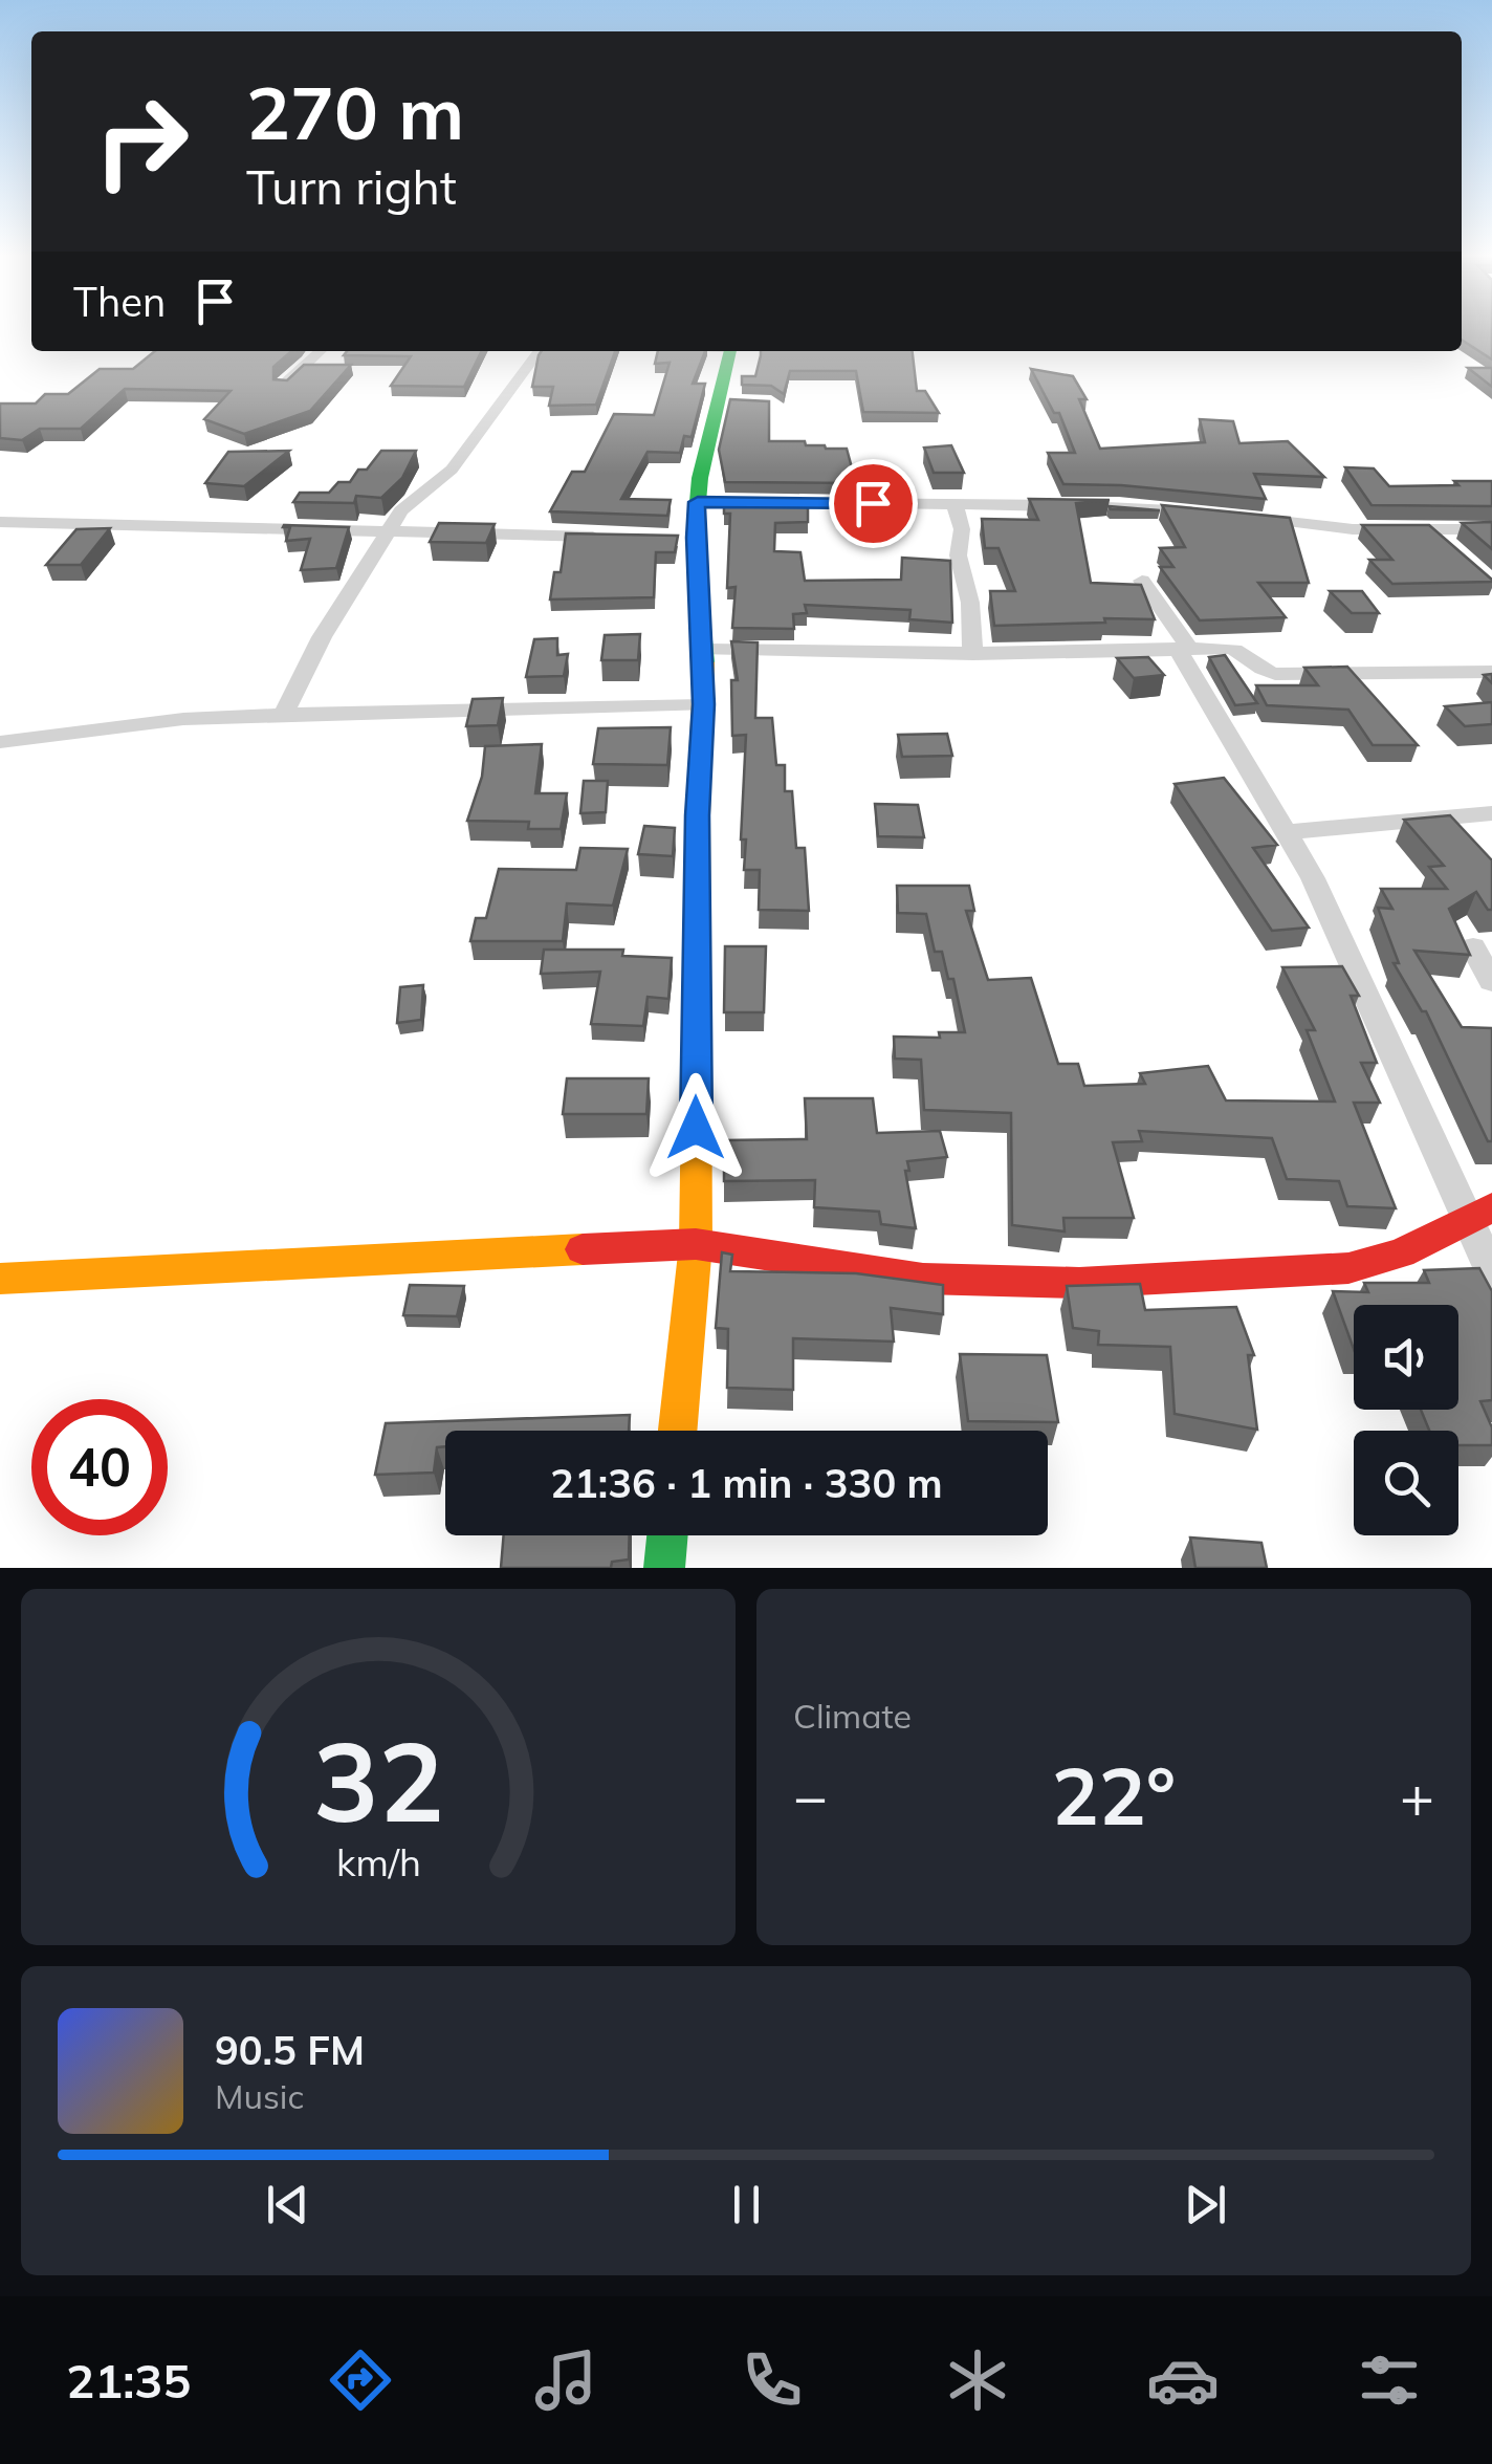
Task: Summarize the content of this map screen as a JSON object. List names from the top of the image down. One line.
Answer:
{"page":{"turn":["270 m","Turn right"],"then":"Then","limit":"40","trip":"21:36 · 1 min · 330 m","tile":"Climate","heat":["−","22°","+"],"song":["90.5 FM","Music"],"tabs":"21:35","gauge":["32","km/h"]}}
